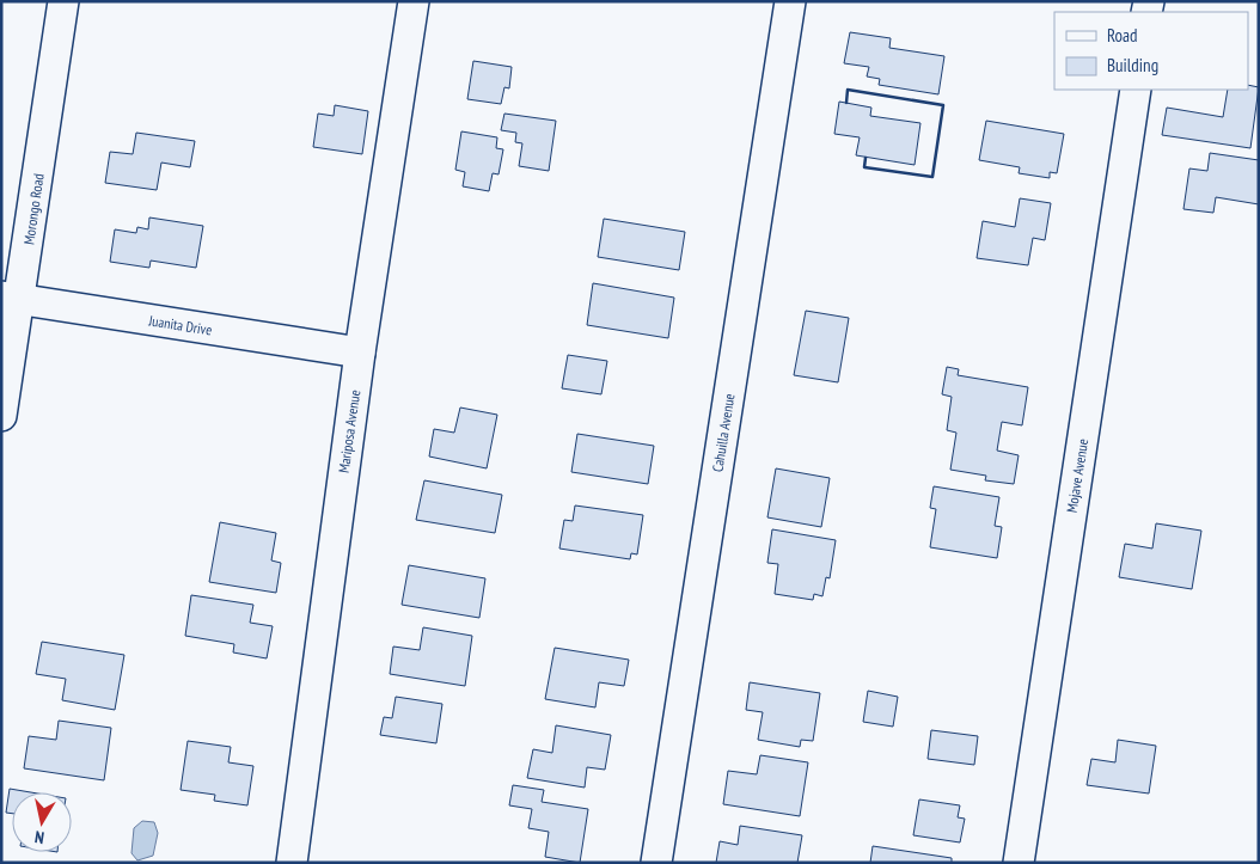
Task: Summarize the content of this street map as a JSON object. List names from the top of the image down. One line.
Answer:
{"streets":{"street":["Morongo Road","Juanita Drive","Mariposa Avenue","Cahuilla Avenue","Mojave Avenue"]},"crossings":[["Morongo Road","Juanita Drive"],["Juanita Drive","Mariposa Avenue"]],"legend":["Road","Building"],"north":"bottom"}
